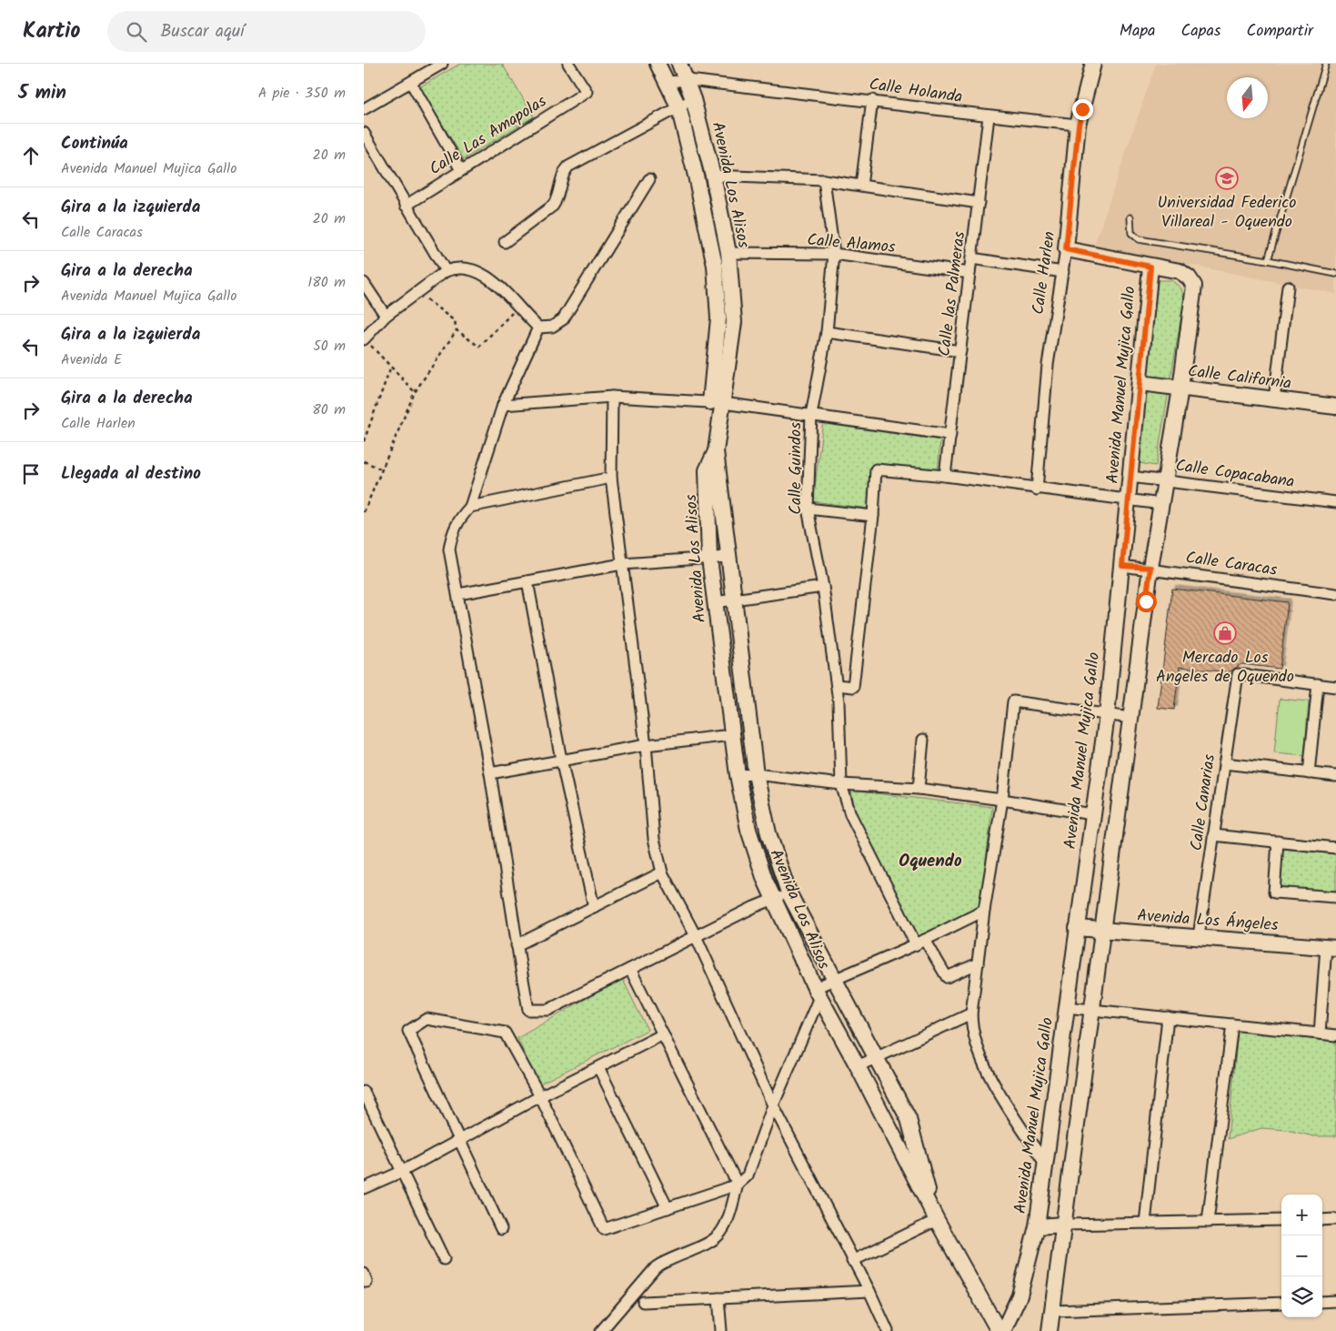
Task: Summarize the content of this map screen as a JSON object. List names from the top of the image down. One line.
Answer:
{"streets":{"street":["Calle Holanda","Calle Las Amapolas","Avenida Los Alisos","Calle Alamos","Calle Harlen","Calle las Palmeras","Calle California","Avenida Manuel Mujica Gallo","Calle Guindos","Calle Copacabana","Calle Caracas","Calle Canarias","Avenida Los Ángeles"]},"crossings":[["Calle Holanda","Avenida Los Alisos"],["Calle Holanda","Calle Harlen"],["Calle Holanda","Calle las Palmeras"],["Avenida Los Alisos","Calle Alamos"],["Calle Alamos","Calle las Palmeras"],["Calle Alamos","Calle Guindos"],["Calle California","Avenida Manuel Mujica Gallo"],["Avenida Manuel Mujica Gallo","Calle Copacabana"],["Avenida Manuel Mujica Gallo","Calle Caracas"],["Avenida Manuel Mujica Gallo","Avenida Los Ángeles"],["Calle Canarias","Avenida Los Ángeles"]],"districts":["Oquendo"],"places":{"school or university":["Universidad Federico Villareal - Oquendo"],"shop":["Mercado Los Angeles de Oquendo"]},"north":"bottom","page":{"header":"Kartio","search":"Buscar aquí","nav":["Mapa","Capas","Compartir"],"heading":["5 min","A pie · 350 m"],"list":[["Continúa","Avenida Manuel Mujica Gallo","20 m"],["Gira a la izquierda","Calle Caracas","20 m"],["Gira a la derecha","Avenida Manuel Mujica Gallo","180 m"],["Gira a la izquierda","Avenida E","50 m"],["Gira a la derecha","Calle Harlen","80 m"],"Llegada al destino"],"map_buttons":["+","−"]}}
